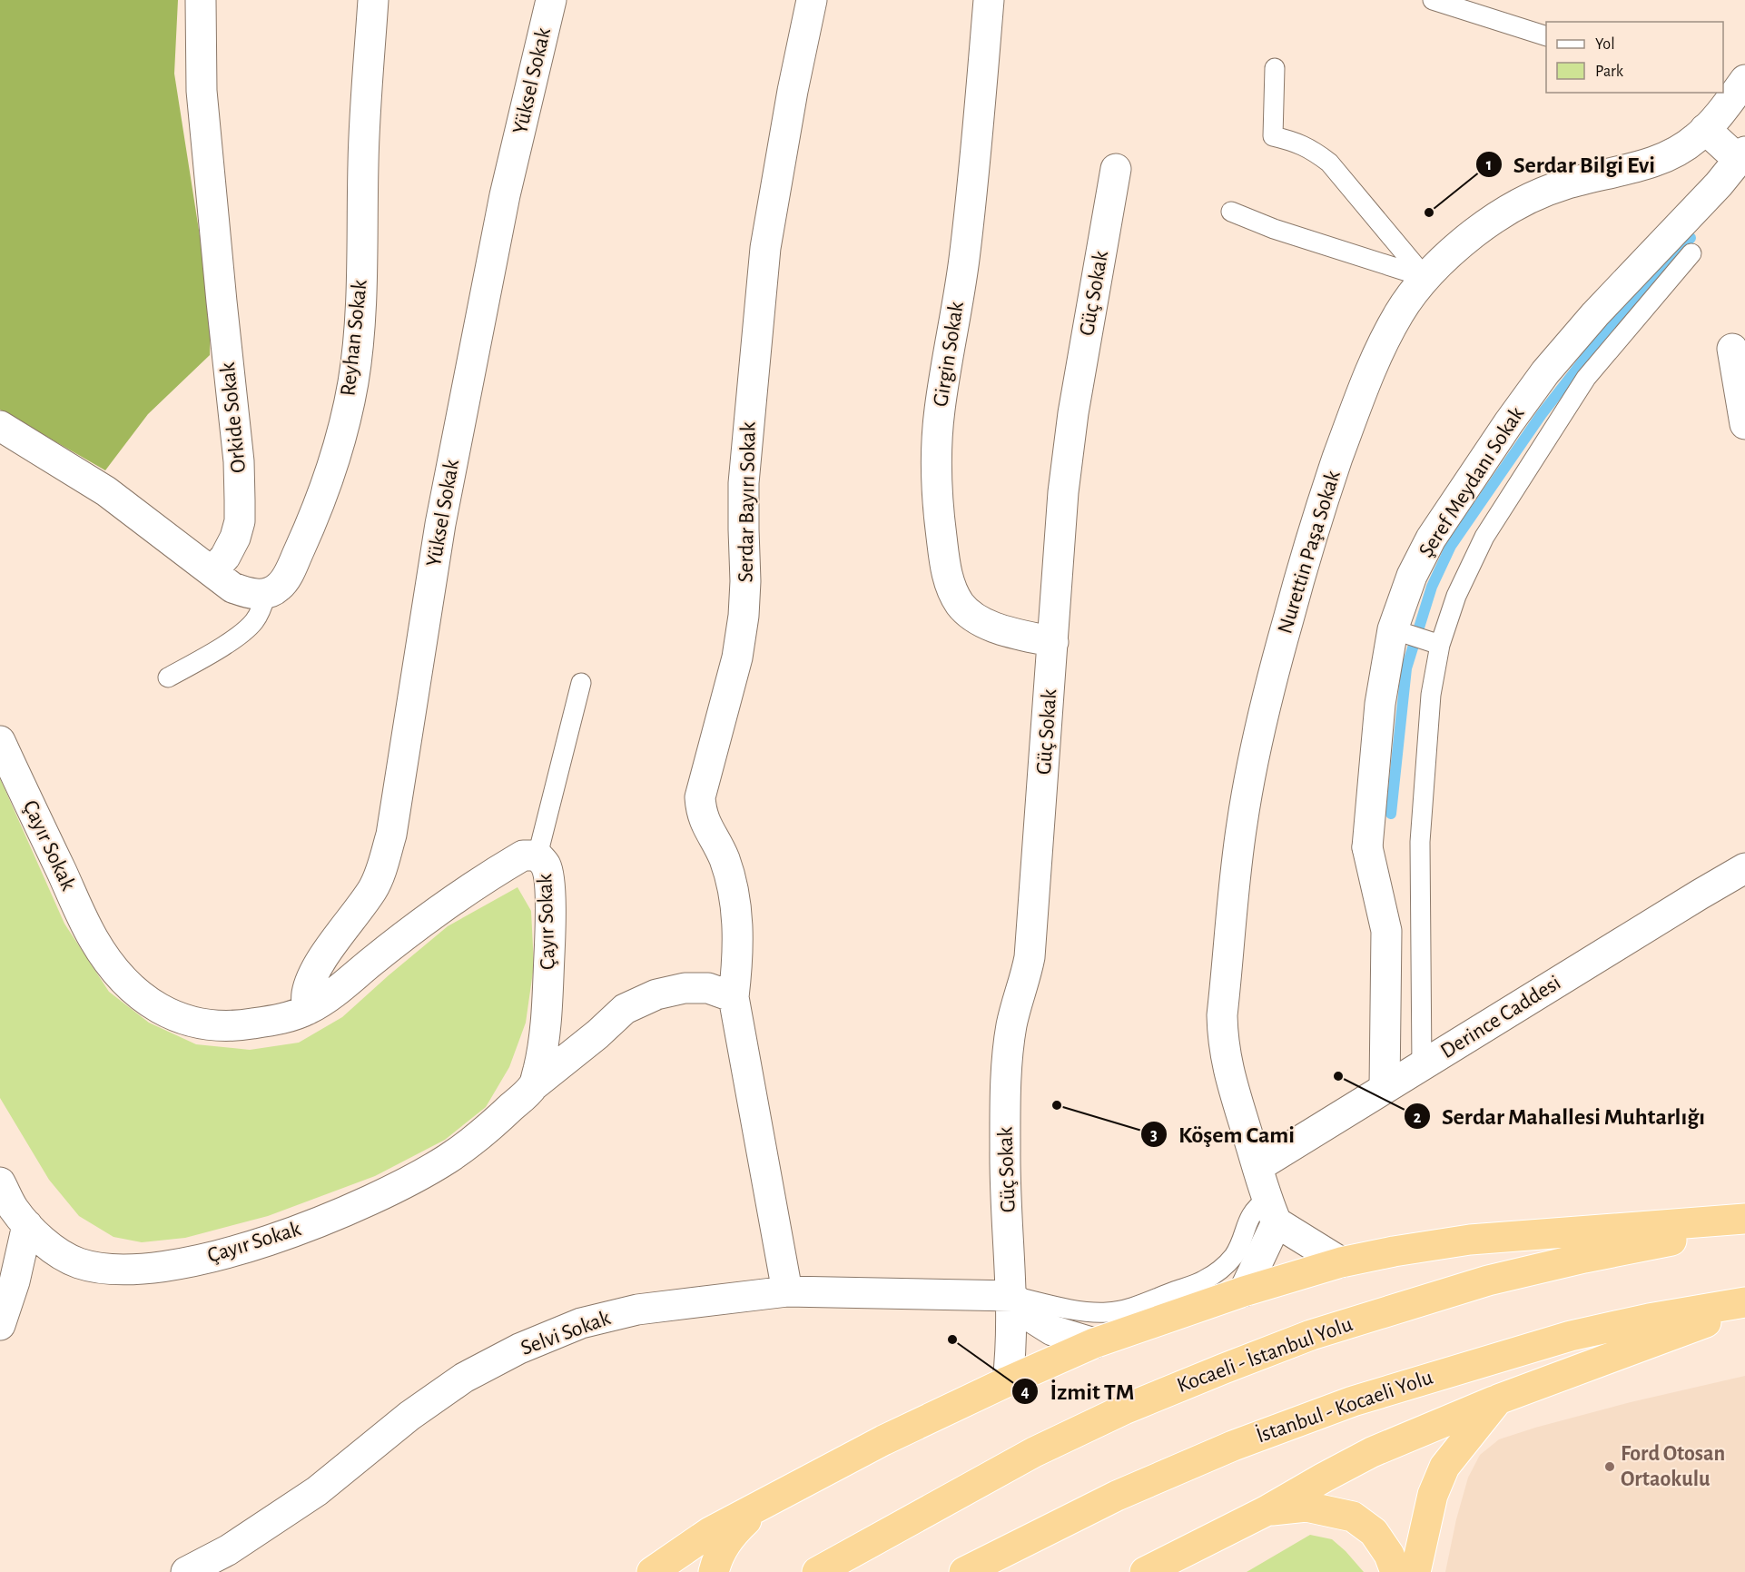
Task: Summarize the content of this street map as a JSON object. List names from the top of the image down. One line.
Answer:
{"streets":{"highway":["Kocaeli - İstanbul Yolu","İstanbul - Kocaeli Yolu"],"street":["Yüksel Sokak","Güç Sokak","Reyhan Sokak","Girgin Sokak","Orkide Sokak","Şeref Meydanı Sokak","Serdar Bayırı Sokak","Nurettin Paşa Sokak","Çayır Sokak","Derince Caddesi","Selvi Sokak"]},"crossings":[["Yüksel Sokak","Çayır Sokak"],["Güç Sokak","Girgin Sokak"],["Güç Sokak","Selvi Sokak"],["Şeref Meydanı Sokak","Derince Caddesi"],["Serdar Bayırı Sokak","Selvi Sokak"],["Nurettin Paşa Sokak","Derince Caddesi"]],"places":["Serdar Bilgi Evi","Serdar Mahallesi Muhtarlığı","Köşem Cami","İzmit TM","Ford Otosan Ortaokulu"],"legend":["Yol","Park"]}
